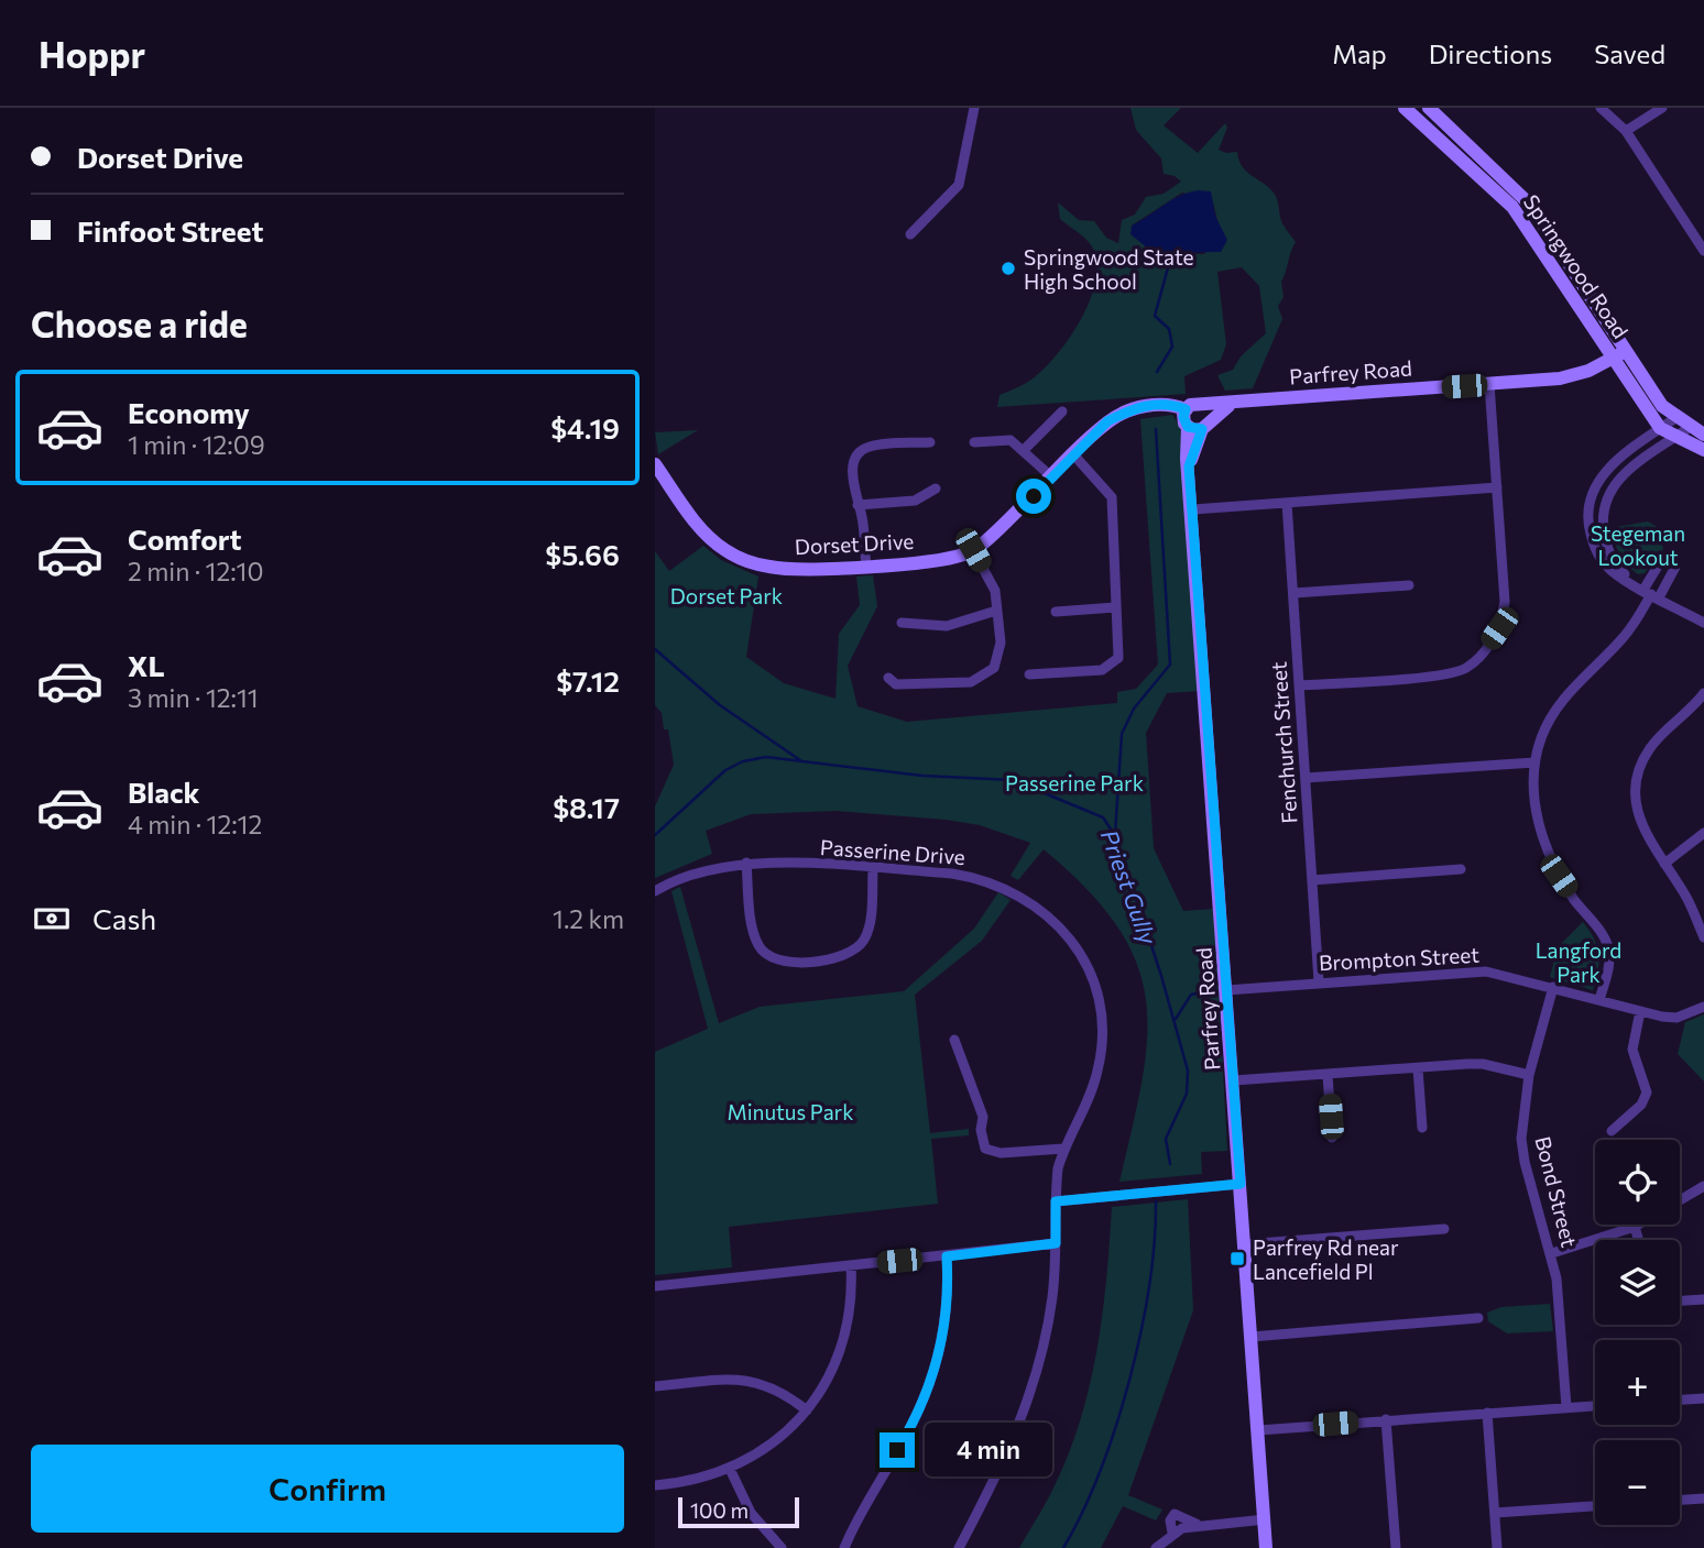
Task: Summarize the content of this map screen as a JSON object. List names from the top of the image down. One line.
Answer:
{"streets":{"main road":["Springwood Road","Parfrey Road","Dorset Drive"],"street":["Fenchurch Street","Passerine Drive","Brompton Street","Bond Street"]},"crossings":[["Springwood Road","Parfrey Road"],["Parfrey Road","Dorset Drive"],["Parfrey Road","Brompton Street"],["Fenchurch Street","Brompton Street"],["Brompton Street","Bond Street"]],"water":["Priest Gully"],"parks":["Stegeman Lookout","Dorset Park","Passerine Park","Langford Park","Minutus Park"],"places":{"other":["Springwood State High School"],"transit":["Parfrey Rd near Lancefield Pl"]},"scale_bar":"100 m","page":{"header":"Hoppr","nav":["Map","Directions","Saved"],"banner":["Dorset Drive","Finfoot Street"],"heading":"Choose a ride","list":[{"name":"Economy","note":"1 min · 12:09","value":"$4.19"},{"name":"Comfort","note":"2 min · 12:10","value":"$5.66"},{"name":"XL","note":"3 min · 12:11","value":"$7.12"},{"name":"Black","note":"4 min · 12:12","value":"$8.17"}],"pay":["Cash","1.2 km"],"map_buttons":["+","−"],"bubble":"4 min","buttons":"Confirm","scale":"100 m"}}
